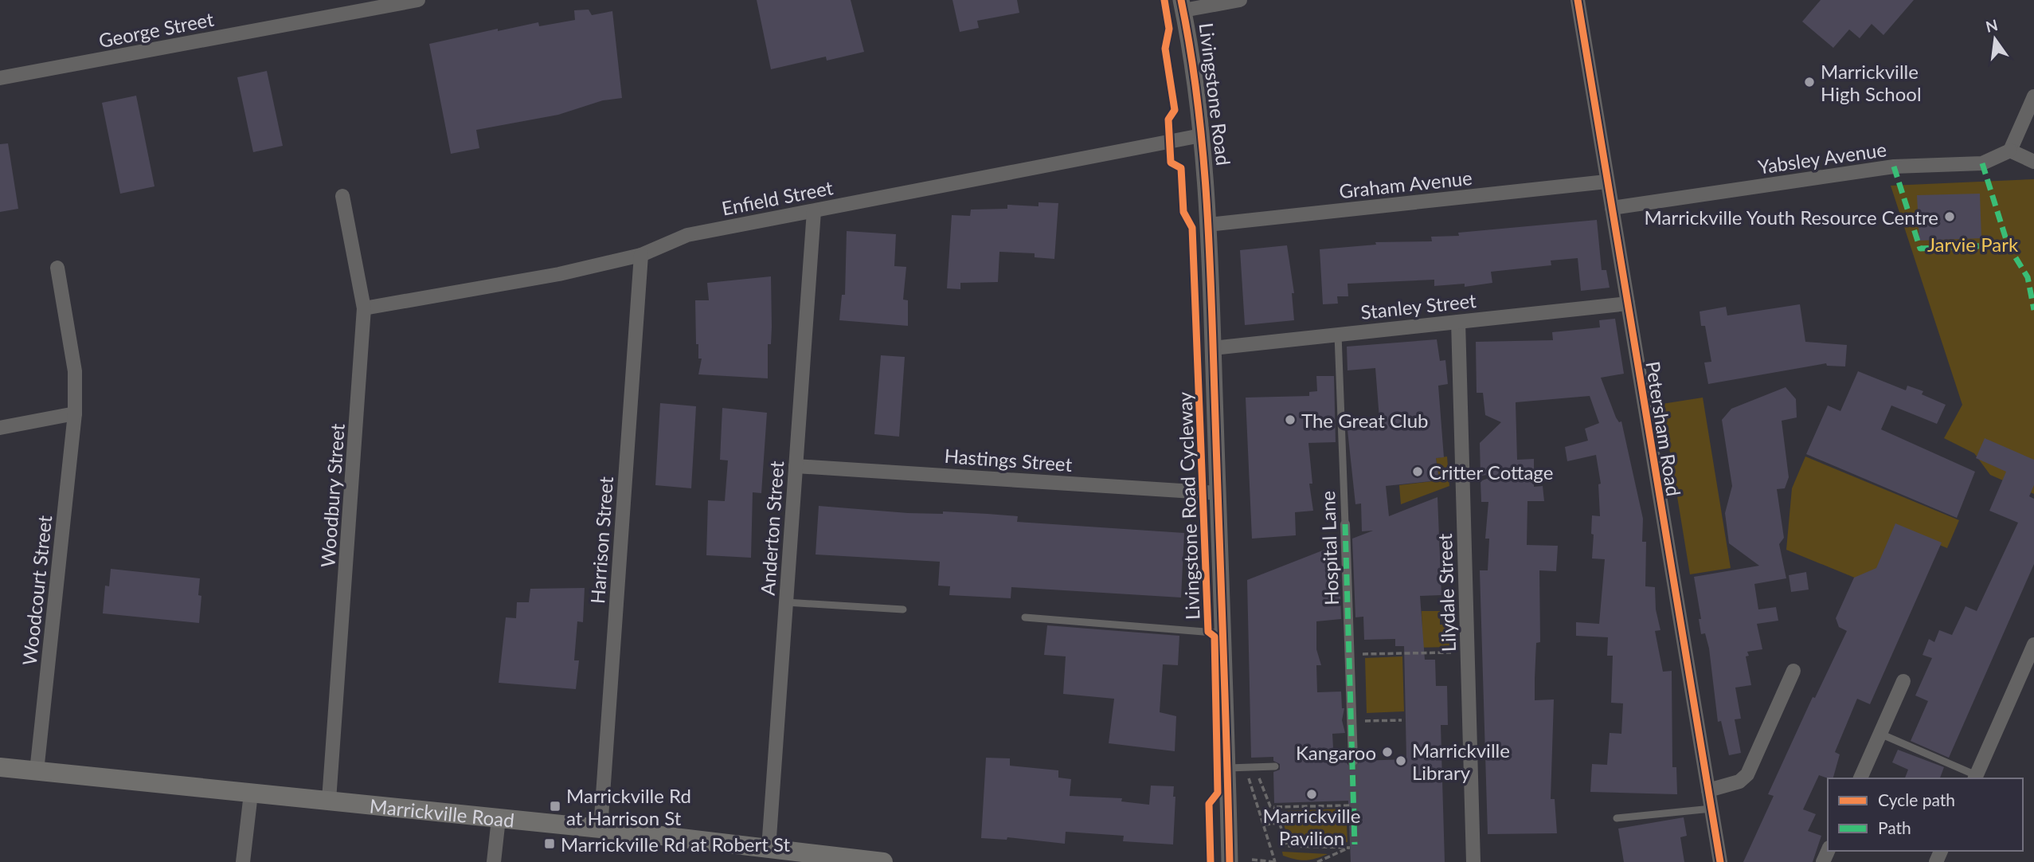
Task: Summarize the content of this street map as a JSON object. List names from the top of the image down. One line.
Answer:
{"streets":{"main road":["Marrickville Road"],"street":["George Street","Livingstone Road","Yabsley Avenue","Graham Avenue","Enfield Street","Stanley Street","Petersham Road","Hastings Street","Woodbury Street","Anderton Street","Harrison Street","Hospital Lane","Woodcourt Street","Lilydale Street"],"cycle path":["Livingstone Road Cycleway"]},"crossings":[["Livingstone Road","Graham Avenue"],["Livingstone Road","Enfield Street"],["Livingstone Road","Stanley Street"],["Livingstone Road","Hastings Street"],["Yabsley Avenue","Petersham Road"],["Graham Avenue","Petersham Road"],["Enfield Street","Woodbury Street"],["Enfield Street","Anderton Street"],["Enfield Street","Harrison Street"],["Stanley Street","Petersham Road"],["Stanley Street","Hospital Lane"],["Stanley Street","Lilydale Street"],["Hastings Street","Anderton Street"],["Woodbury Street","Marrickville Road"],["Anderton Street","Marrickville Road"],["Harrison Street","Marrickville Road"],["Woodcourt Street","Marrickville Road"]],"parks":["Jarvie Park"],"places":{"other":["Marrickville High School","Marrickville Youth Resource Centre","The Great Club","Critter Cottage","Kangaroo","Marrickville Library","Marrickville Pavilion"],"transit":["Marrickville Rd at Harrison St","Marrickville Rd at Robert St"]},"legend":["Cycle path","Path"],"north":"top"}
